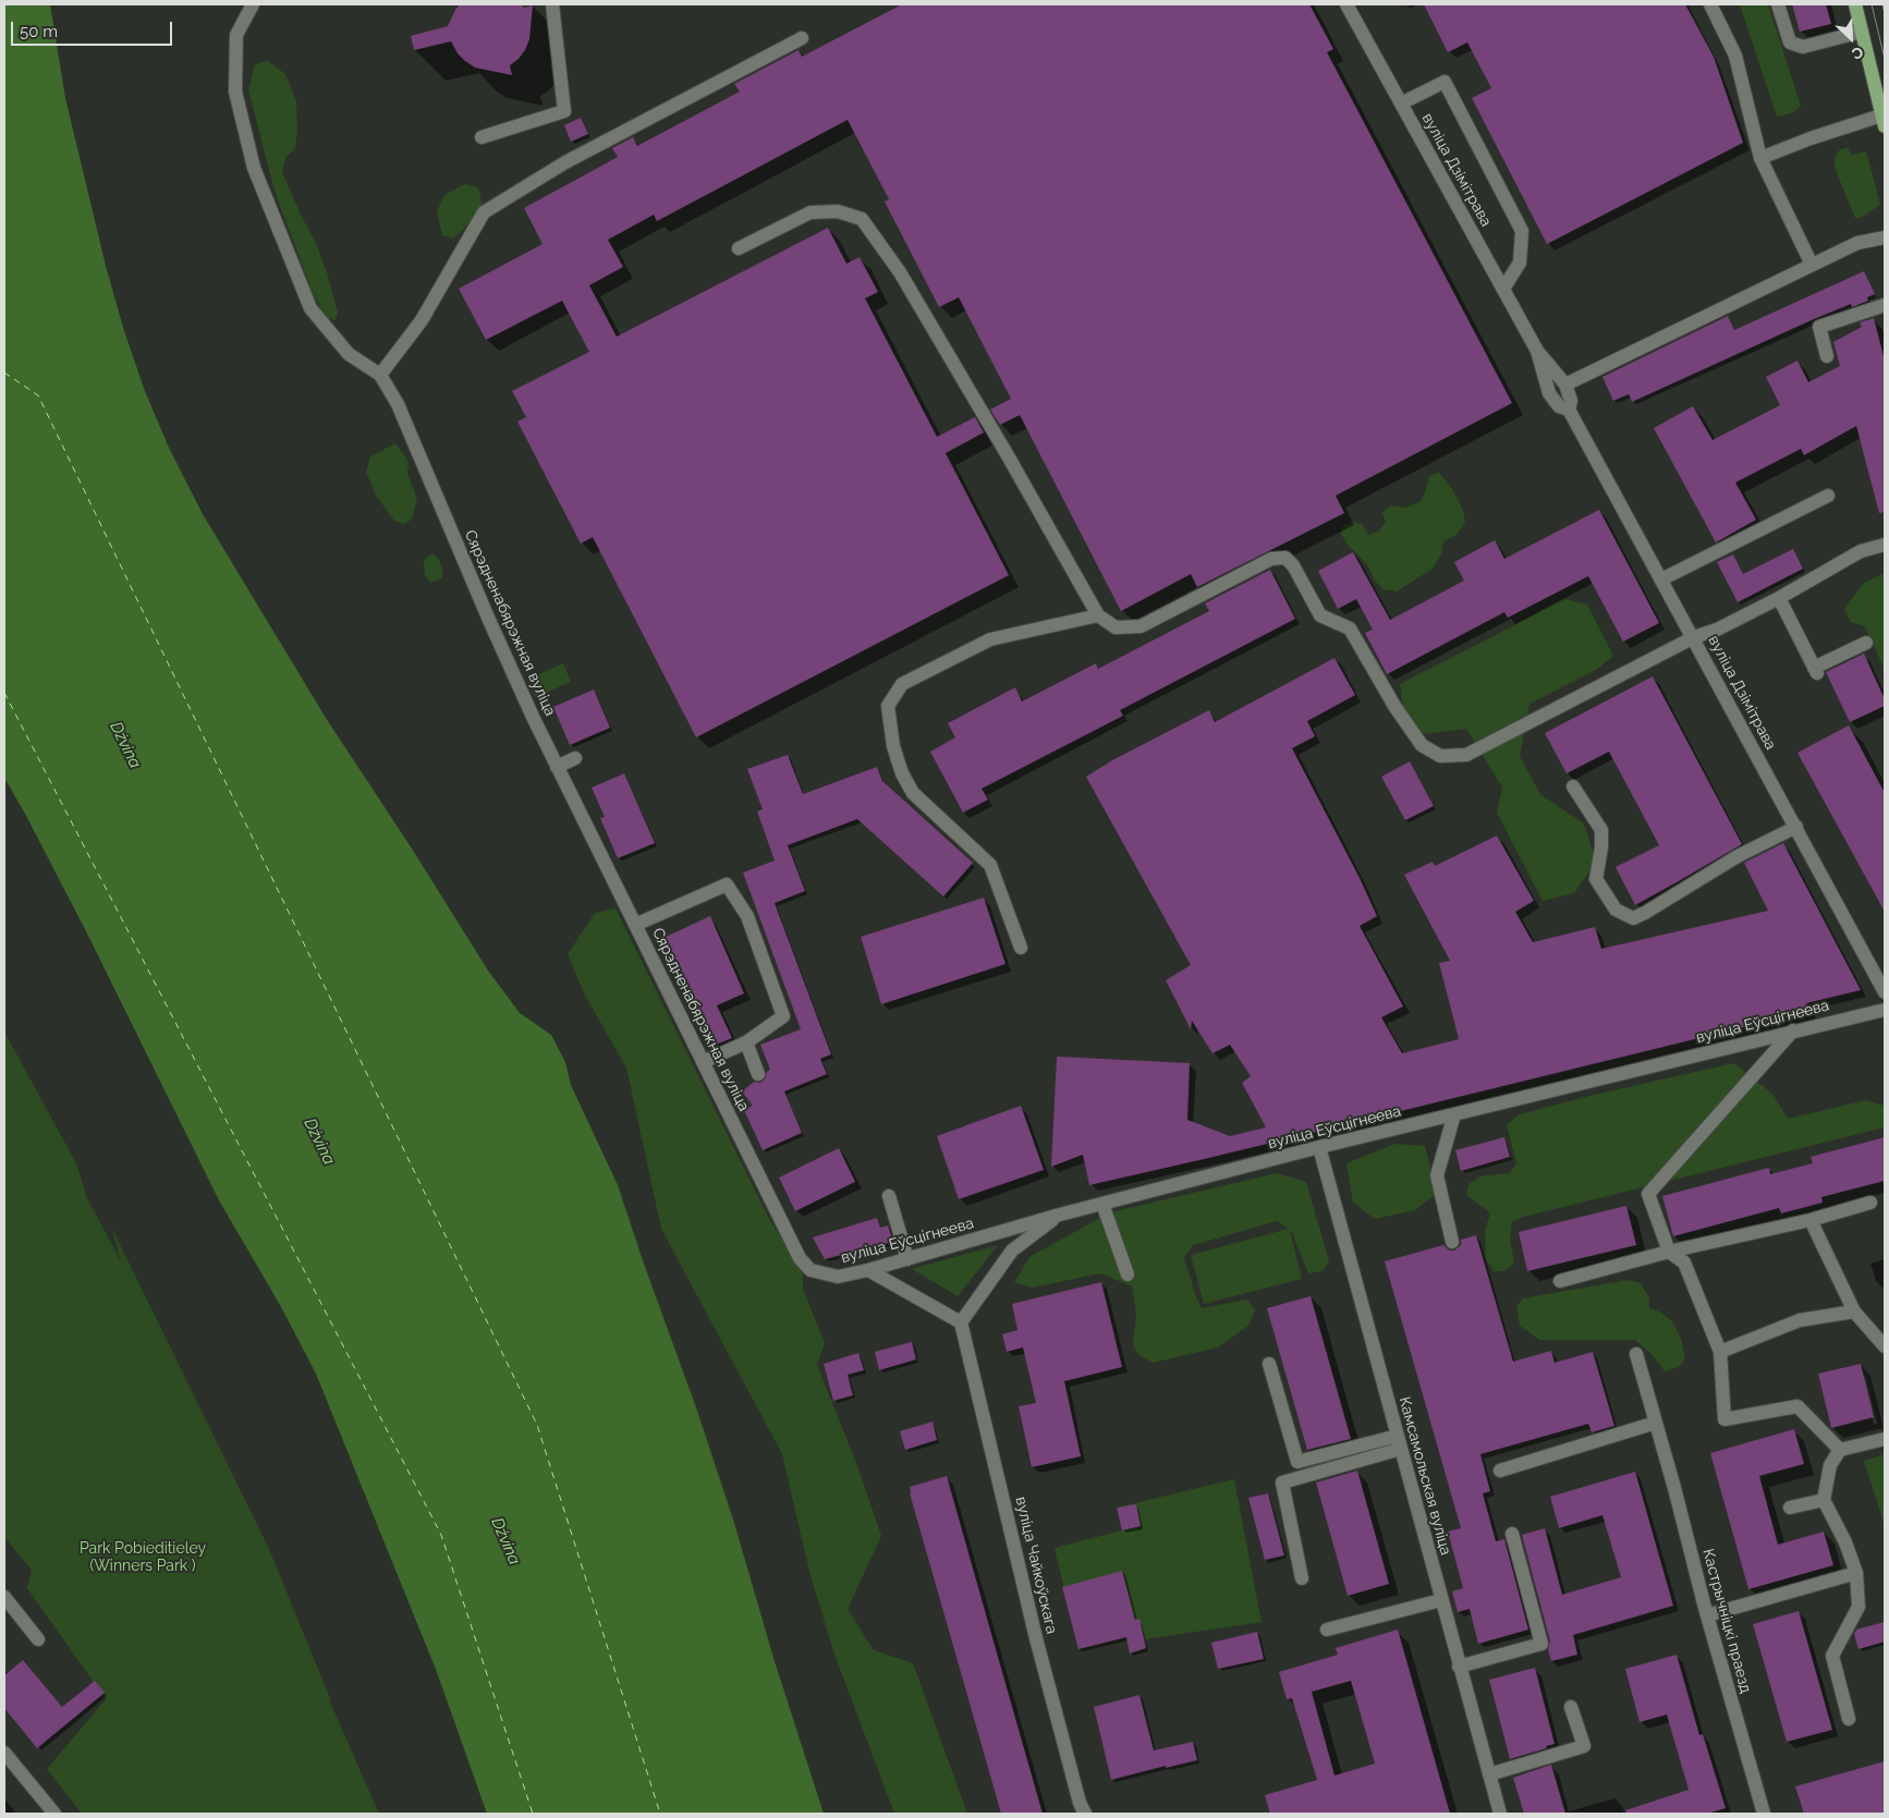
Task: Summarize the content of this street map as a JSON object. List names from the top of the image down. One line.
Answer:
{"streets":{"street":["вуліца Дзімітрава","Сярэдненабярэжная вуліца","вуліца Еўсцігнеева","Камсамольская вуліца","вуліца Чайкоўскага","Кастрычніцкі праезд"]},"crossings":[["Сярэдненабярэжная вуліца","вуліца Еўсцігнеева"],["вуліца Еўсцігнеева","Камсамольская вуліца"]],"water":["Dźvina"],"parks":["Park Pobieditieley (Winners Park )"],"scale_bar":"50 m","north":"bottom right"}
